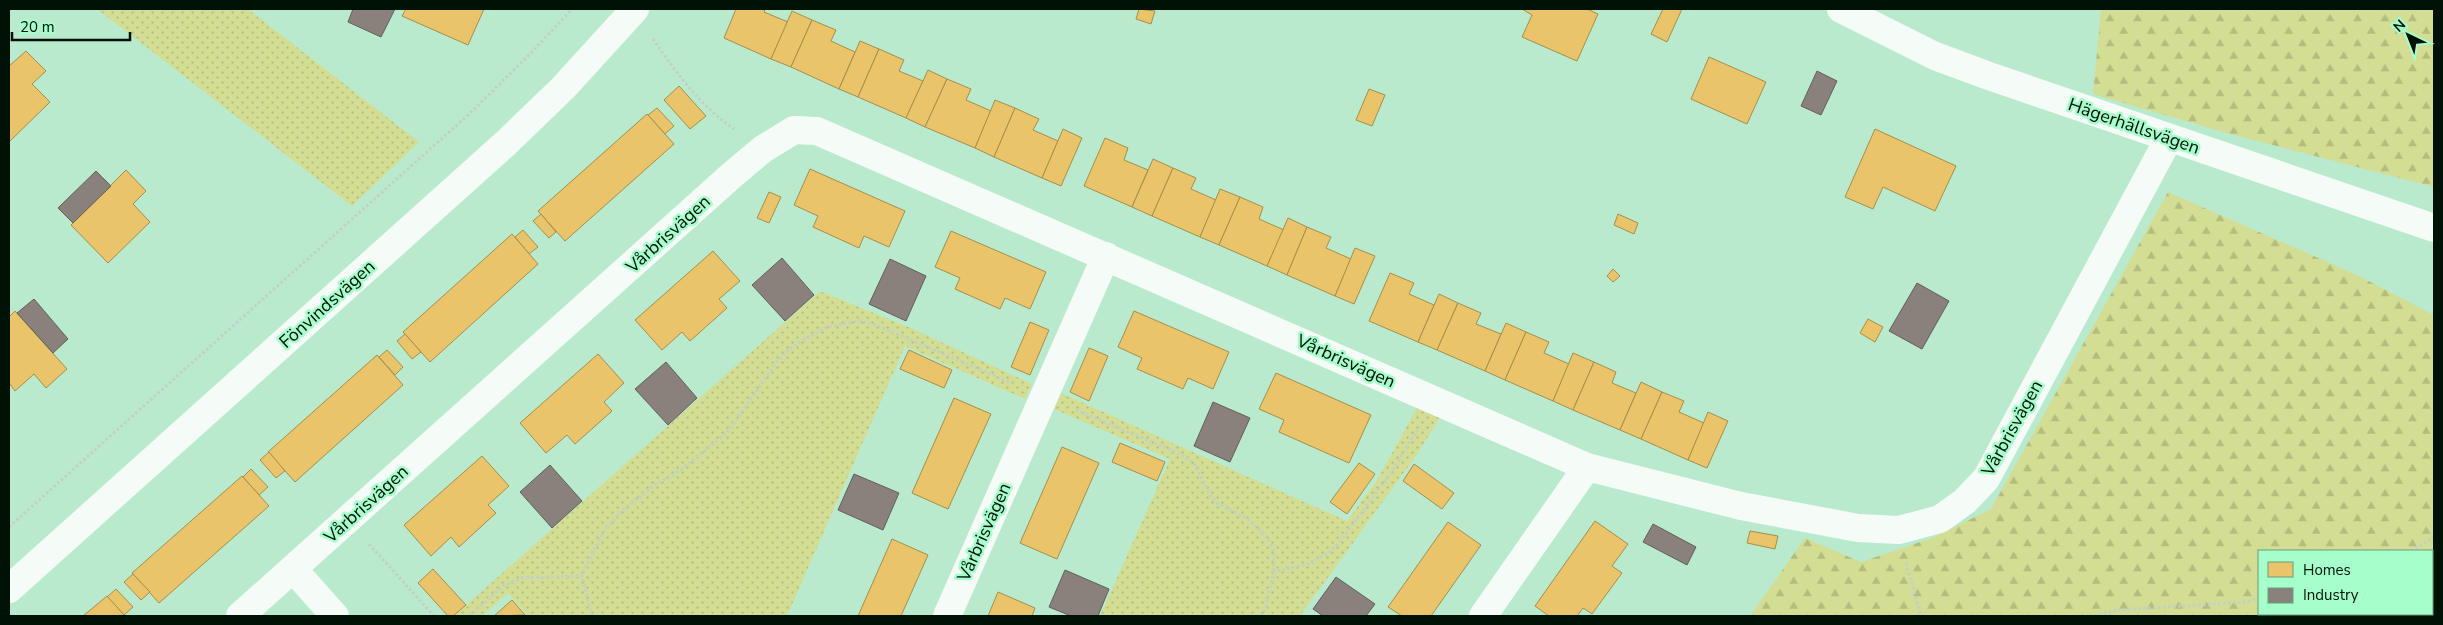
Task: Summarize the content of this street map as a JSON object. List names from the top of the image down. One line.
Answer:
{"streets":{"street":["Hägerhällsvägen","Vårbrisvägen","Fönvindsvägen"]},"crossings":[["Hägerhällsvägen","Vårbrisvägen"]],"legend":["Homes","Industry"],"scale_bar":"20 m","north":"top left"}
